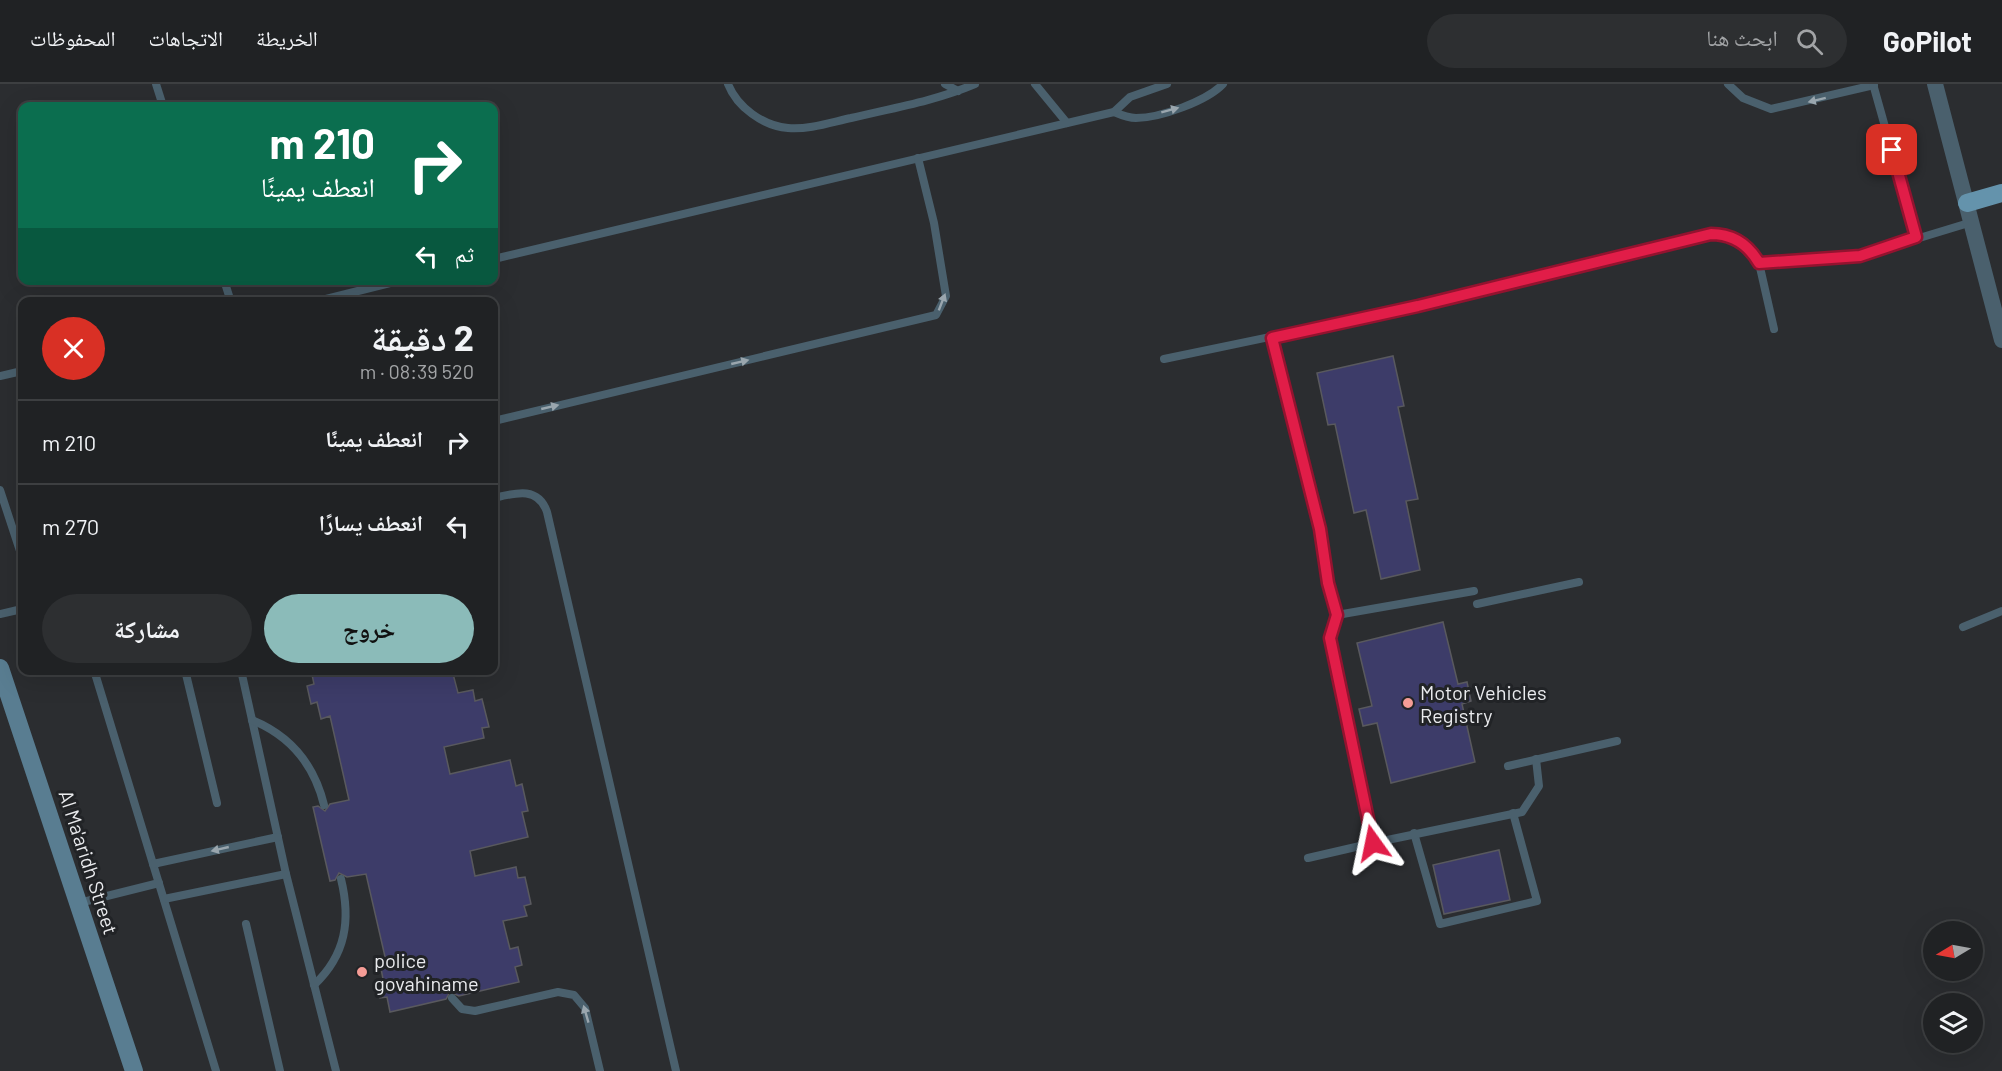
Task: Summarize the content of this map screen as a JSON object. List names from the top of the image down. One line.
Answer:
{"streets":{"main road":["Al Ma'aridh Street"]},"places":["Motor Vehicles Registry","police govahiname"],"north":"left","page":{"header":"GoPilot","search":"ابحث هنا","nav":["الخريطة","الاتجاهات","المحفوظات"],"turn":["210 m","انعطف يمينًا"],"then":"ثم","heading":["2 دقيقة","520 m · 08:39"],"list":[{"name":"انعطف يمينًا","value":"210 m"},{"name":"انعطف يسارًا","value":"270 m"}],"buttons":["خروج","مشاركة"]}}
